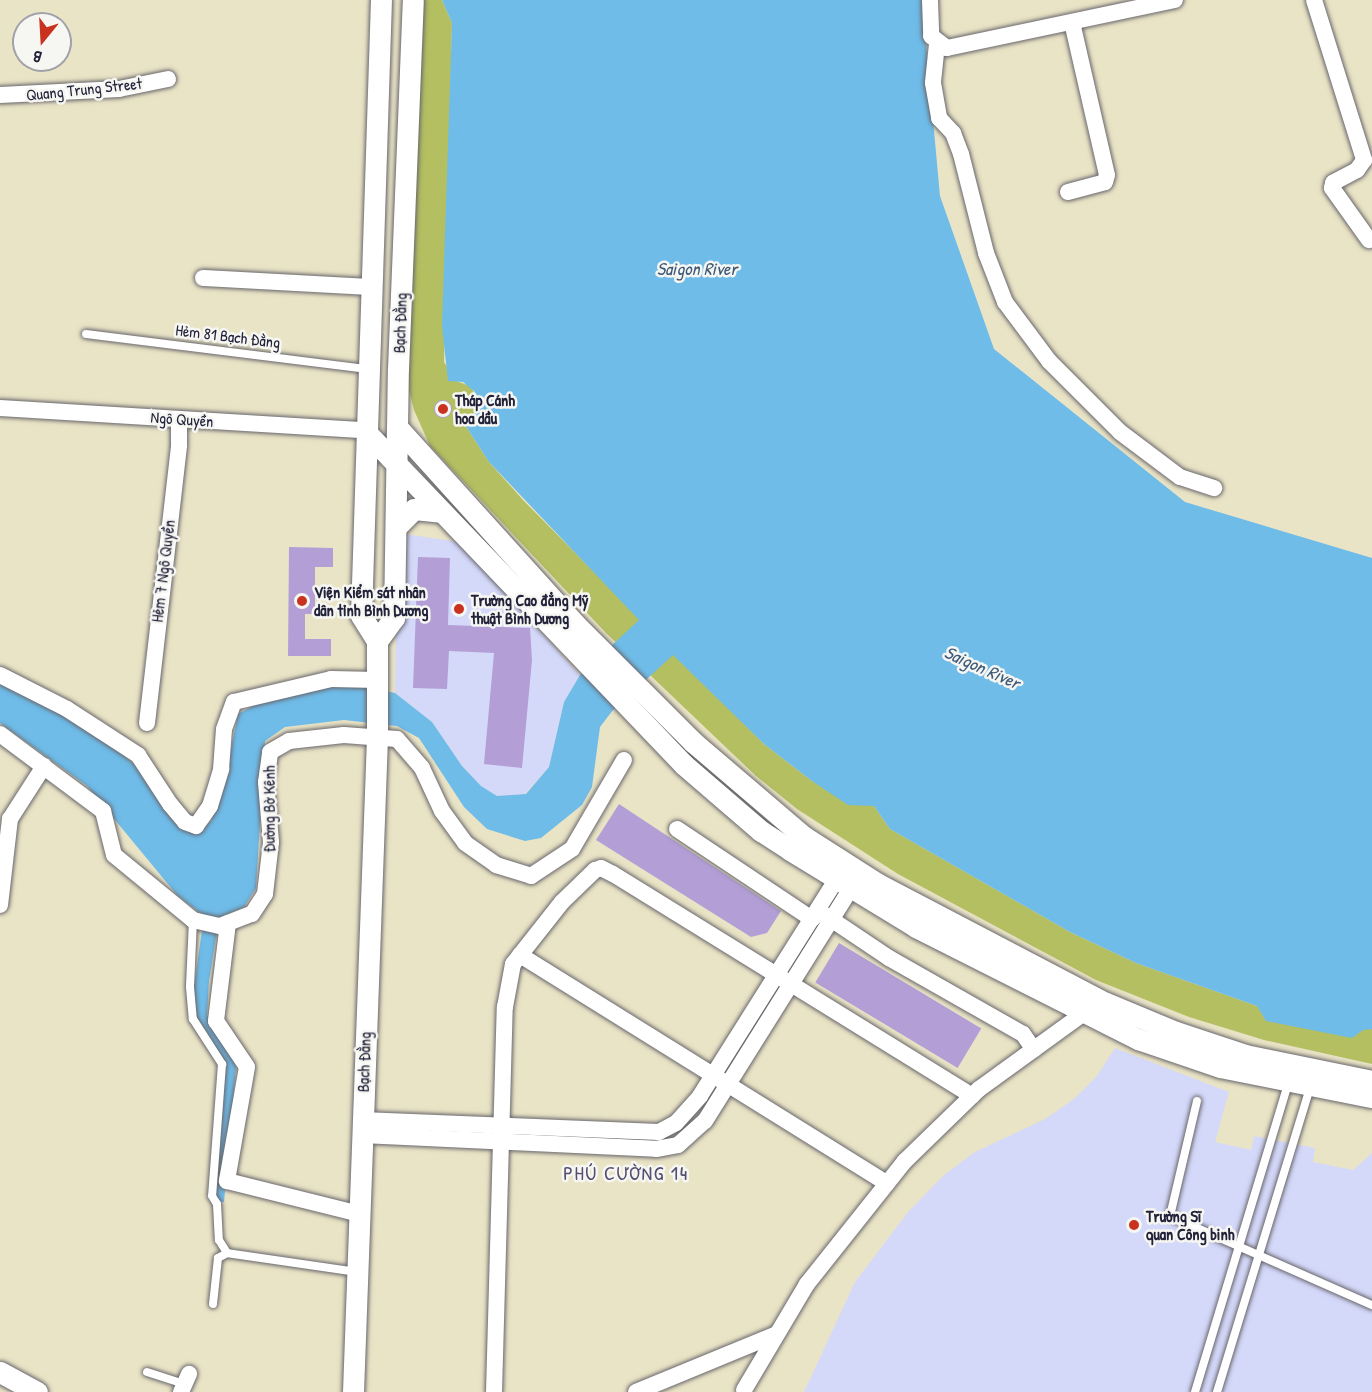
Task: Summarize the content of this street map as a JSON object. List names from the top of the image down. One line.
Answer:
{"streets":{"street":["Quang Trung Street","Bạch Đằng","Ngô Quyền","Hẻm 7 Ngô Quyền","Đường Bờ Kênh"],"lane":["Hẻm 81 Bạch Đằng"]},"crossings":[["Bạch Đằng","Hẻm 81 Bạch Đằng"],["Bạch Đằng","Ngô Quyền"],["Bạch Đằng","Đường Bờ Kênh"],["Ngô Quyền","Hẻm 7 Ngô Quyền"]],"districts":["PHÚ CƯỜNG 14"],"water":["Saigon River"],"places":["Tháp Cánh hoa dầu","Viện Kiểm sát nhân dân tỉnh Bình Dương","Trường Cao đẳng Mỹ thuật Bình Dương","Trường Sĩ quan Công binh"],"north":"bottom"}
